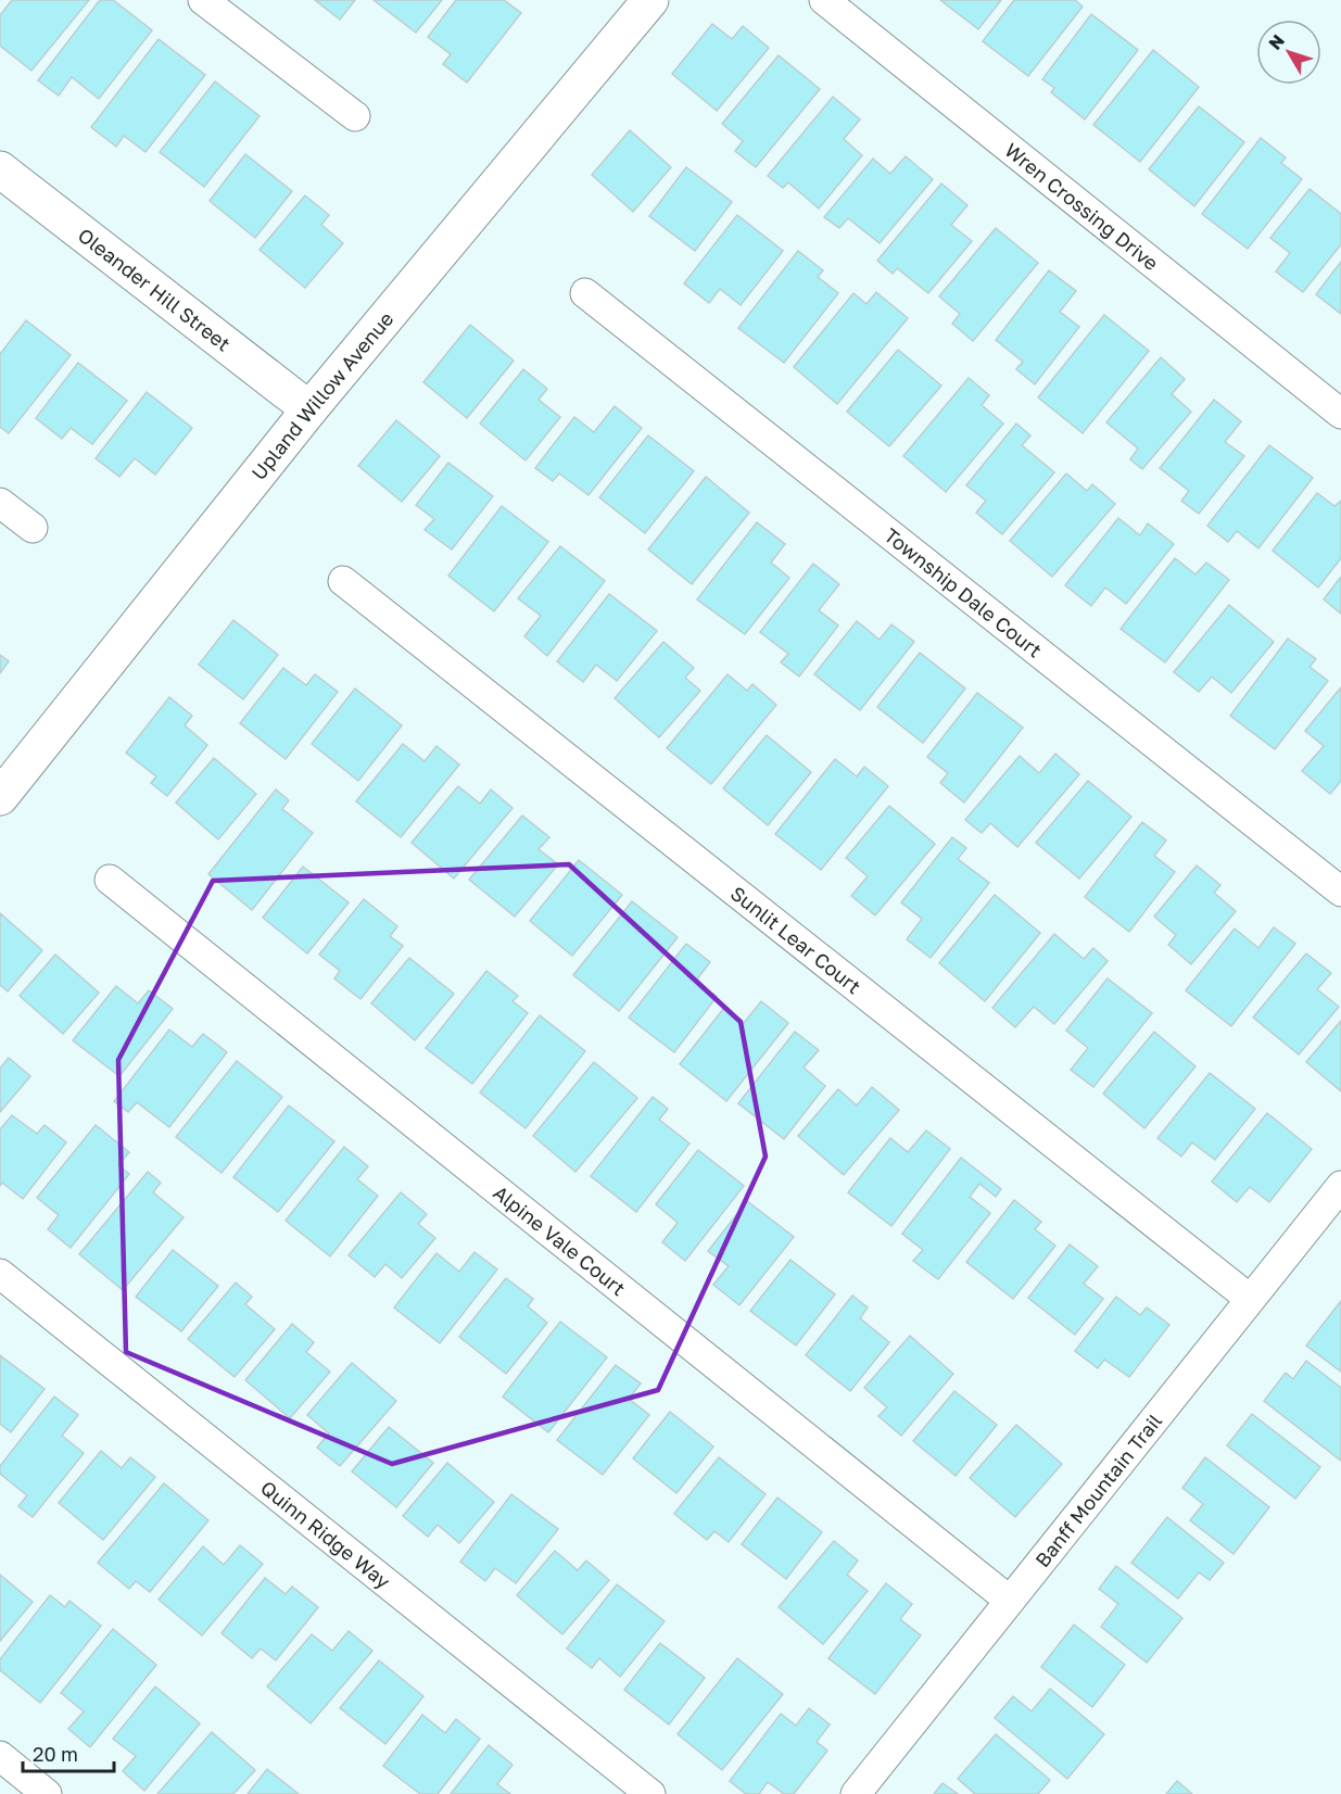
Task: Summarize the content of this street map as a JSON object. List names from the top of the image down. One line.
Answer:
{"streets":{"street":["Wren Crossing Drive","Oleander Hill Street","Upland Willow Avenue","Township Dale Court","Sunlit Lear Court","Alpine Vale Court","Banff Mountain Trail","Quinn Ridge Way"]},"crossings":[["Oleander Hill Street","Upland Willow Avenue"],["Sunlit Lear Court","Banff Mountain Trail"],["Alpine Vale Court","Banff Mountain Trail"]],"scale_bar":"20 m","north":"top left"}
